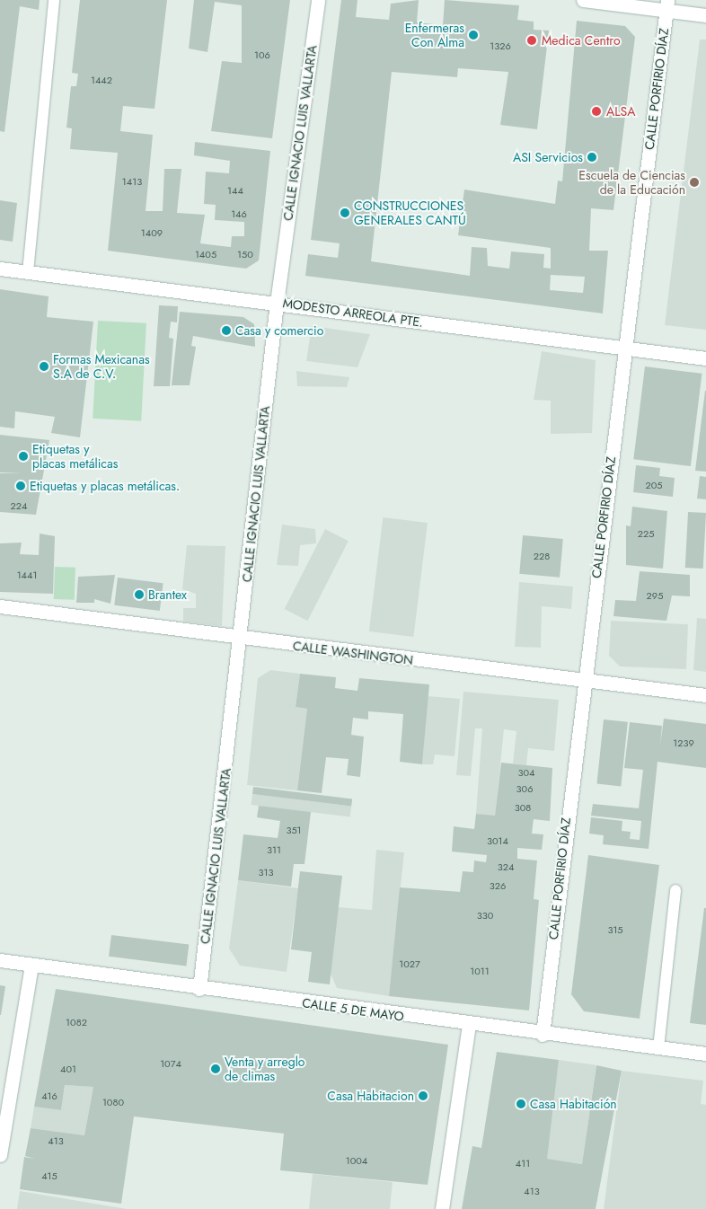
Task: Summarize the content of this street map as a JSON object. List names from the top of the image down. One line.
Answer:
{"streets":{"street":["CALLE PORFIRIO DÍAZ","CALLE IGNACIO LUIS VALLARTA","MODESTO ARREOLA PTE.","CALLE WASHINGTON","CALLE 5 DE MAYO"]},"crossings":[["CALLE PORFIRIO DÍAZ","MODESTO ARREOLA PTE."],["CALLE PORFIRIO DÍAZ","CALLE WASHINGTON"],["CALLE PORFIRIO DÍAZ","CALLE 5 DE MAYO"],["CALLE IGNACIO LUIS VALLARTA","MODESTO ARREOLA PTE."],["CALLE IGNACIO LUIS VALLARTA","CALLE WASHINGTON"],["CALLE IGNACIO LUIS VALLARTA","CALLE 5 DE MAYO"]],"places":["Enfermeras Con Alma","Medica Centro","ALSA","ASI Servicios","Escuela de Ciencias de la Educación","CONSTRUCCIONES GENERALES CANTÚ","Casa y comercio","Formas Mexicanas S.A de C.V.","Etiquetas y placas metálicas","Etiquetas y placas metálicas.","Brantex","Venta y arreglo de climas","Casa Habitacion","Casa Habitación"],"house_numbers":["1326","106","1442","1413","144","146","1409","1405","150","205","224","225","228","1441","295","1239","304","306","308","351","3014","311","324","313","326","330","315","1027","1011","1082","1074","401","416","1080","413","1004","411","415","413"]}
